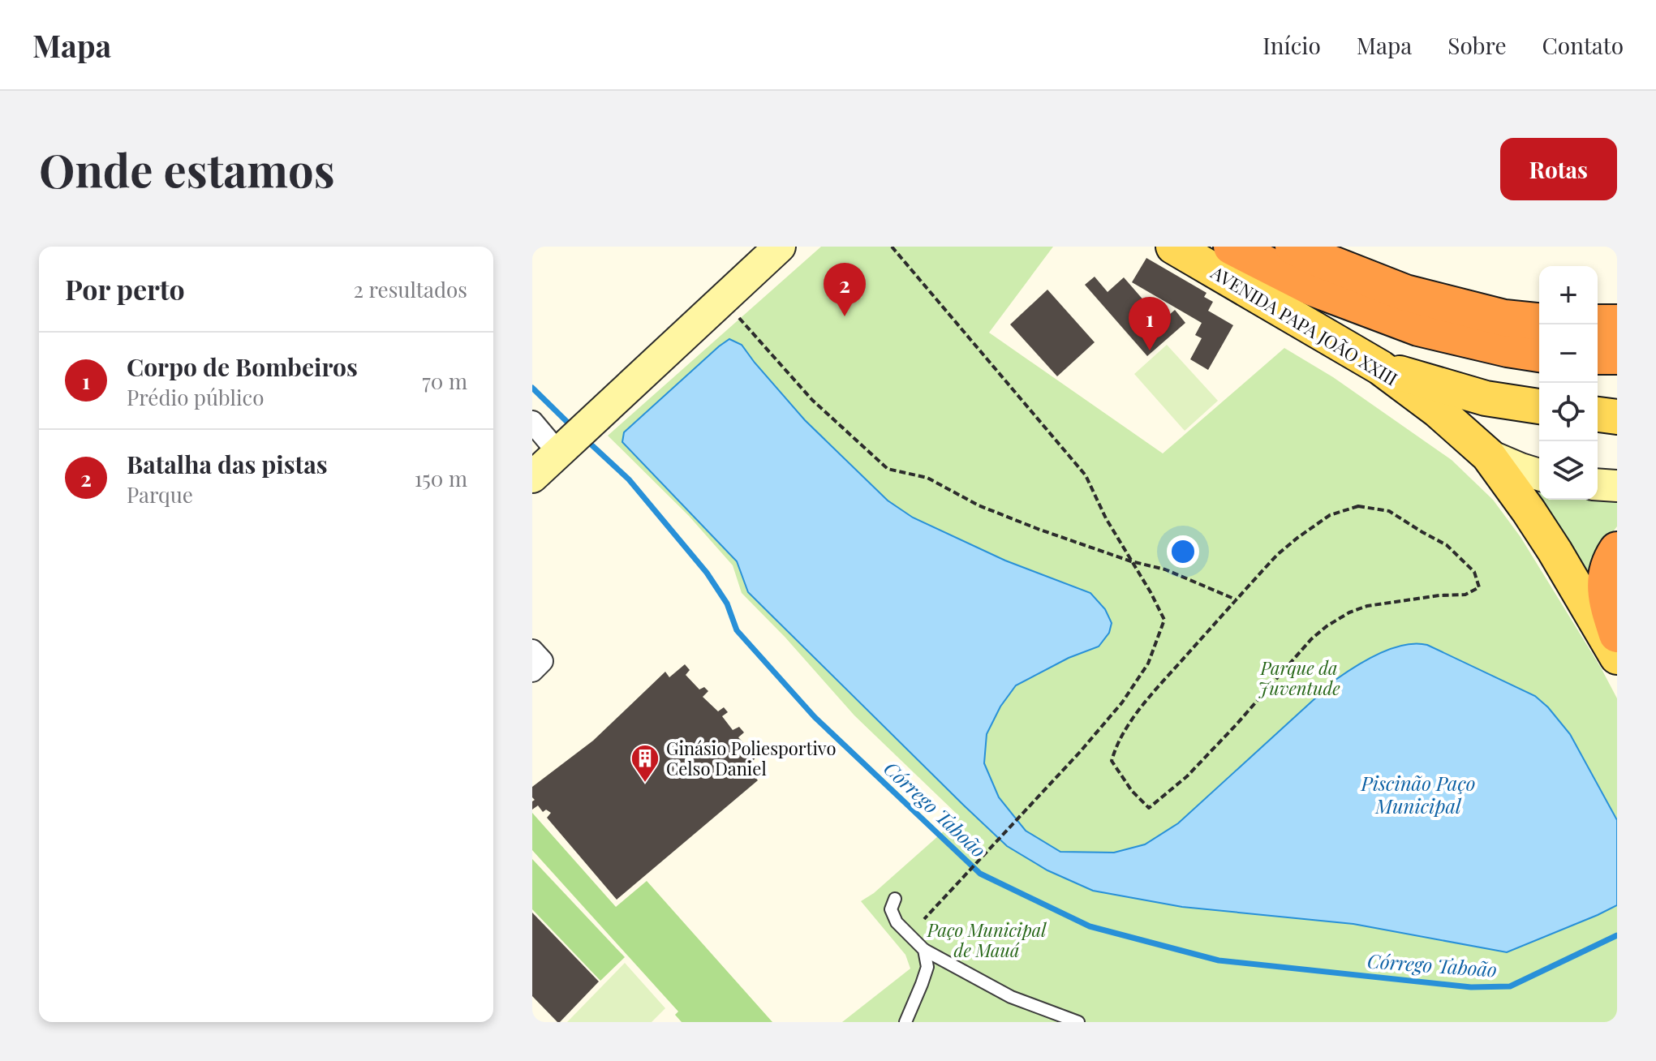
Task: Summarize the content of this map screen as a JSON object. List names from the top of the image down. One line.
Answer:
{"streets":{"highway":["AVENIDA PAPA JOÃO XXIII"]},"water":["Piscinão Paço Municipal","Córrego Taboão"],"parks":["Parque da Juventude","Paço Municipal de Mauá"],"places":{"building":["Ginásio Poliesportivo Celso Daniel"]},"page":{"header":"Mapa","nav":["Início","Mapa","Sobre","Contato"],"buttons":"Rotas","title":"Onde estamos","heading":["Por perto","2 resultados"],"pins":["2","1"],"map_buttons":["+","−"],"list":[{"mark":"1","name":"Corpo de Bombeiros","note":"Prédio público","value":"70 m"},{"mark":"2","name":"Batalha das pistas","note":"Parque","value":"150 m"}]}}
